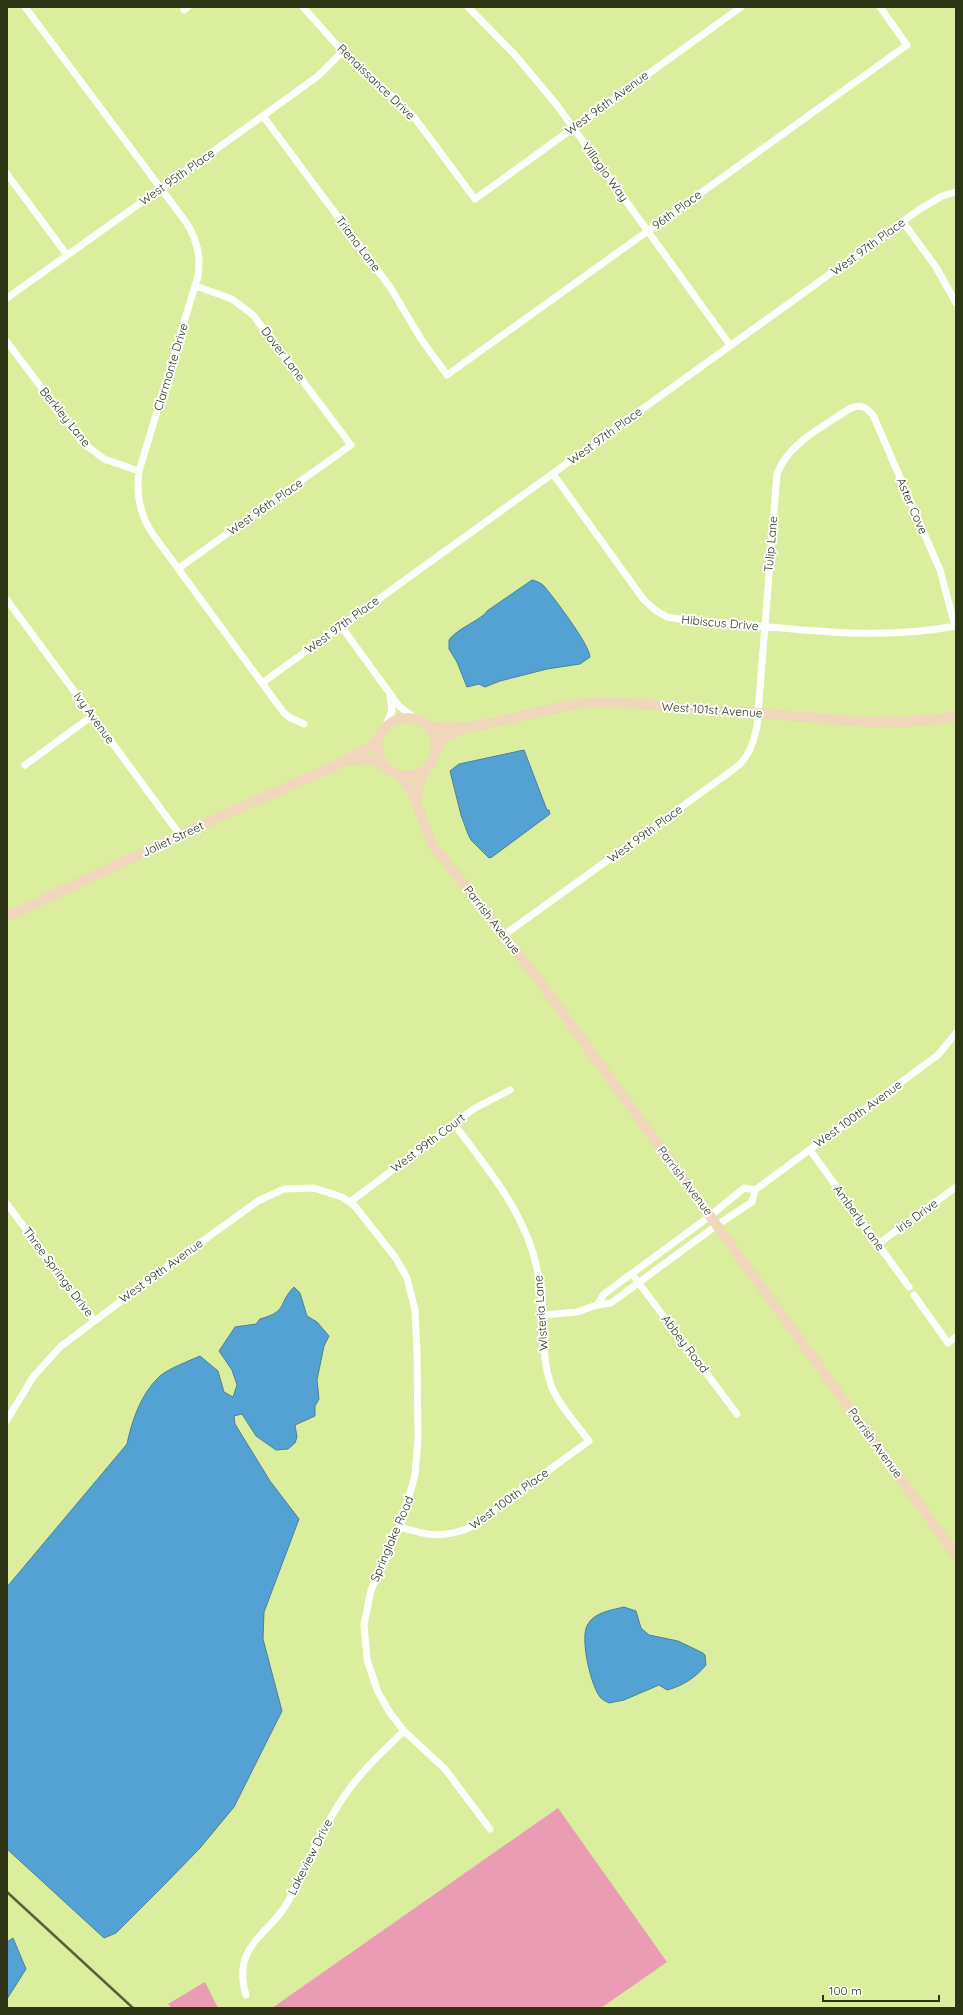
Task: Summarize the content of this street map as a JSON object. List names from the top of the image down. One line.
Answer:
{"streets":{"street":["Renaissance Drive","West 96th Avenue","Villagio Way","West 95th Place","96th Place","Triana Lane","West 97th Place","Dover Lane","Clarmonte Drive","Berkley Lane","Aster Cove","West 96th Place","Tulip Lane","Hibiscus Drive","West 101st Avenue","Ivy Avenue","West 99th Place","Joliet Street","Parrish Avenue","West 100th Avenue","West 99th Court","Iris Drive","Amberly Lane","West 99th Avenue","Three Springs Drive","Wisteria Lane","Abbey Road","West 100th Place","Springlake Road","Lakeview Drive"]},"crossings":[["Renaissance Drive","West 96th Avenue"],["Renaissance Drive","West 95th Place"],["West 96th Avenue","Villagio Way"],["Villagio Way","96th Place"],["Villagio Way","West 97th Place"],["West 95th Place","Triana Lane"],["West 95th Place","Clarmonte Drive"],["96th Place","Triana Lane"],["West 97th Place","Clarmonte Drive"],["West 97th Place","Hibiscus Drive"],["Dover Lane","Clarmonte Drive"],["Dover Lane","West 96th Place"],["Clarmonte Drive","Berkley Lane"],["Clarmonte Drive","West 96th Place"],["Aster Cove","Tulip Lane"],["Aster Cove","Hibiscus Drive"],["Tulip Lane","Hibiscus Drive"],["Tulip Lane","West 101st Avenue"],["Tulip Lane","West 99th Place"],["West 101st Avenue","West 99th Place"],["West 101st Avenue","Joliet Street"],["West 101st Avenue","Parrish Avenue"],["Ivy Avenue","Joliet Street"],["West 99th Place","Parrish Avenue"],["Joliet Street","Parrish Avenue"],["Parrish Avenue","West 100th Avenue"],["West 100th Avenue","Amberly Lane"],["West 100th Avenue","Wisteria Lane"],["West 100th Avenue","Abbey Road"],["West 99th Court","West 99th Avenue"],["West 99th Court","Wisteria Lane"],["West 99th Court","Springlake Road"],["Iris Drive","Amberly Lane"],["West 99th Avenue","Three Springs Drive"],["West 99th Avenue","Springlake Road"],["Wisteria Lane","West 100th Place"],["West 100th Place","Springlake Road"],["Springlake Road","Lakeview Drive"]],"scale_bar":"100 m"}
